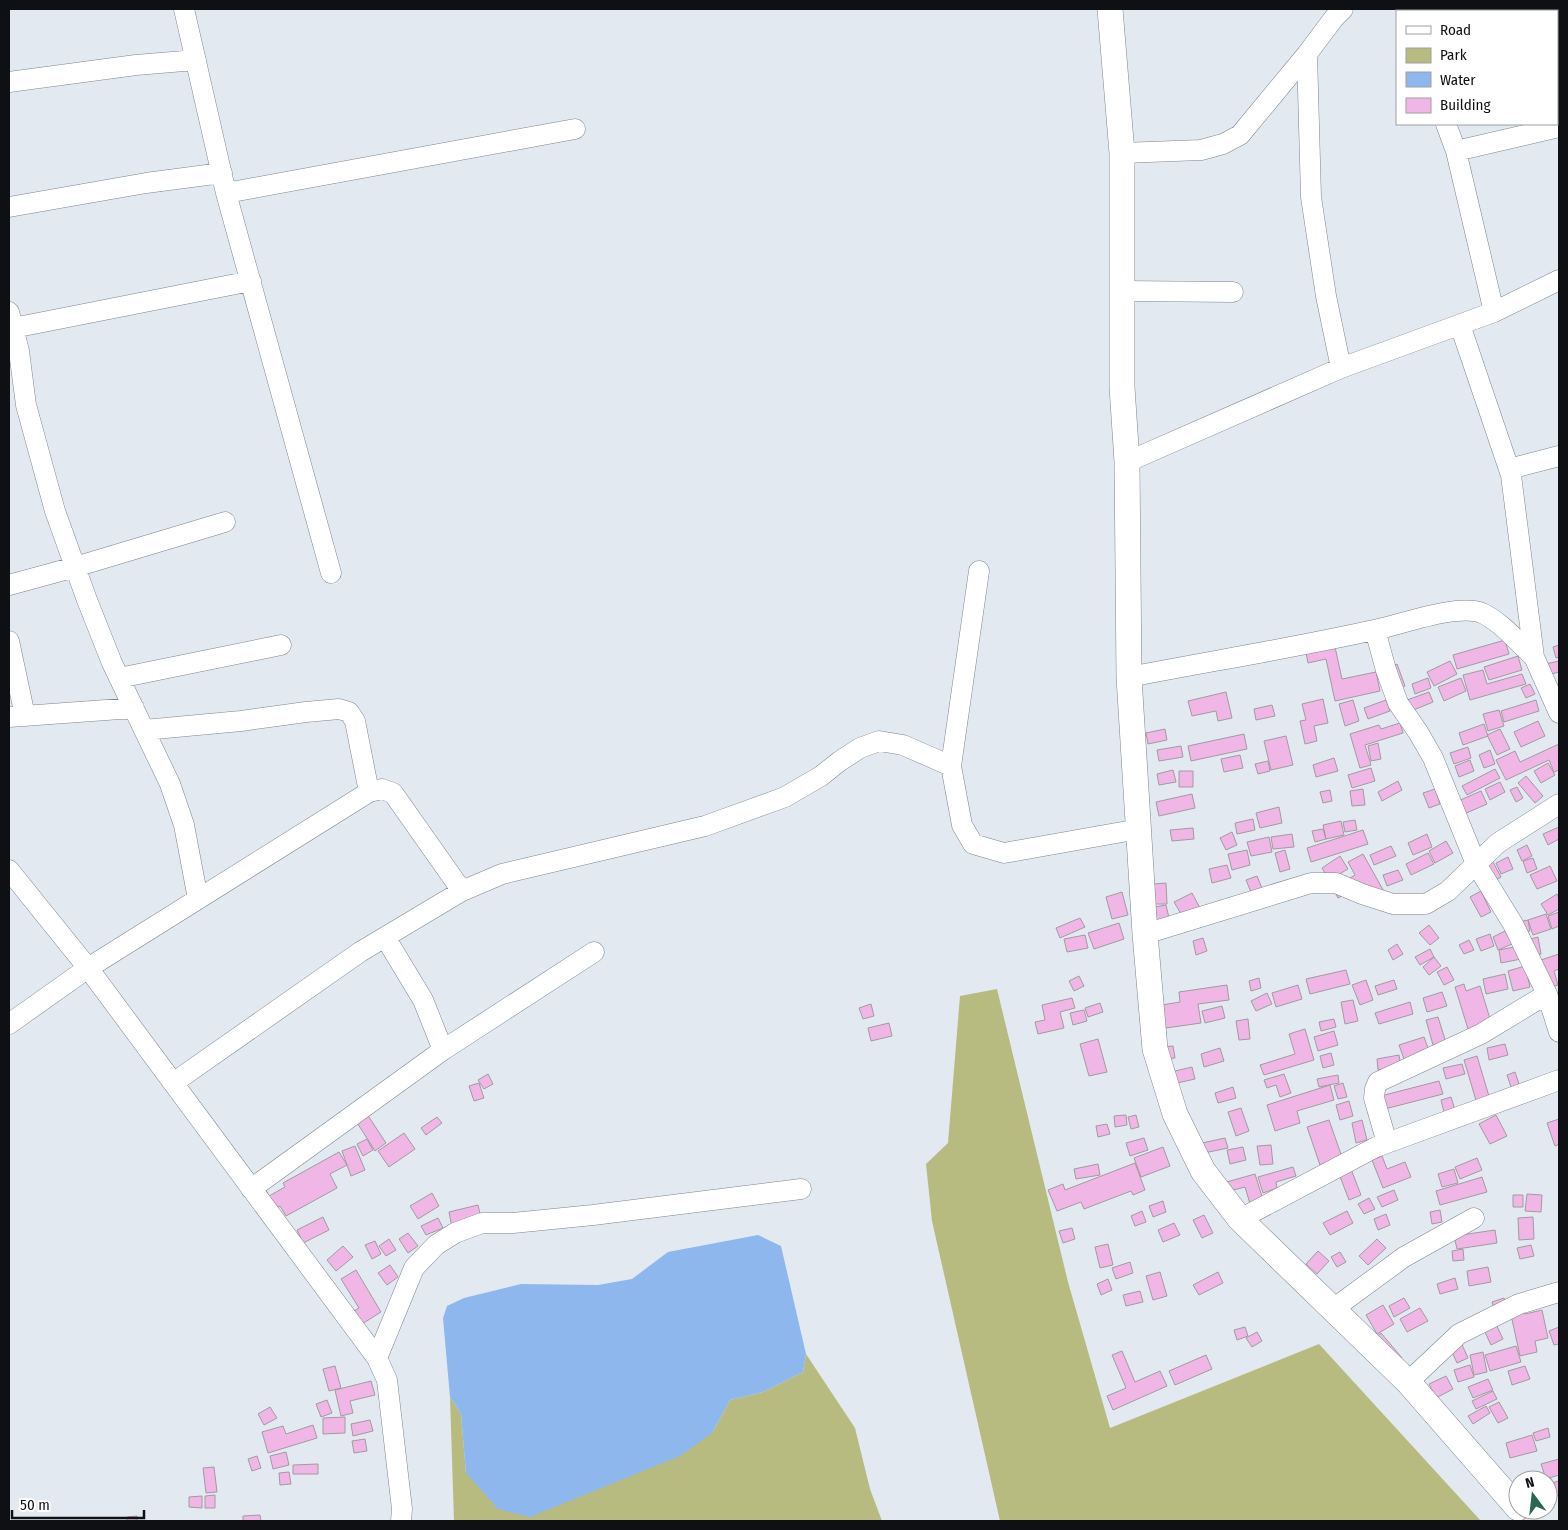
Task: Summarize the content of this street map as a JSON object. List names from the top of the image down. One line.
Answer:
{"legend":["Road","Park","Water","Building"],"scale_bar":"50 m","north":"top"}
